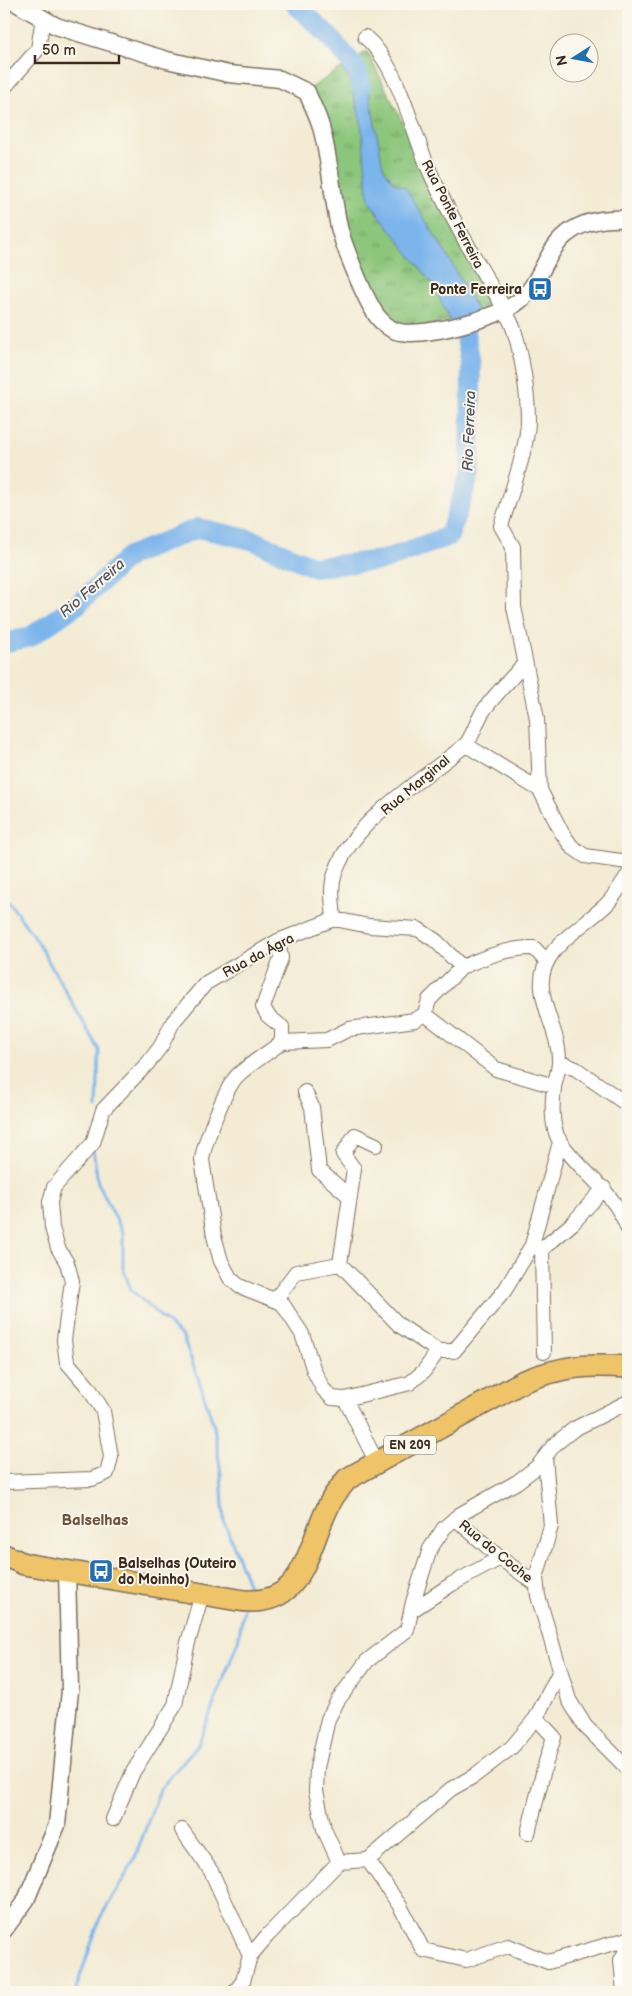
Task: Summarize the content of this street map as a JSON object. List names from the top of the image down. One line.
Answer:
{"streets":{"main road":["EN 209"],"street":["Rua Ponte Ferreira","Rua Marginal","Rua da Ágra","Rua do Coche"]},"crossings":[["Rua Ponte Ferreira","Rua Marginal"],["Rua Marginal","Rua da Ágra"]],"districts":["Balselhas"],"water":["Rio Ferreira"],"places":{"bus stop":["Ponte Ferreira","Balselhas (Outeiro do Moinho)"]},"scale_bar":"50 m","north":"left"}
